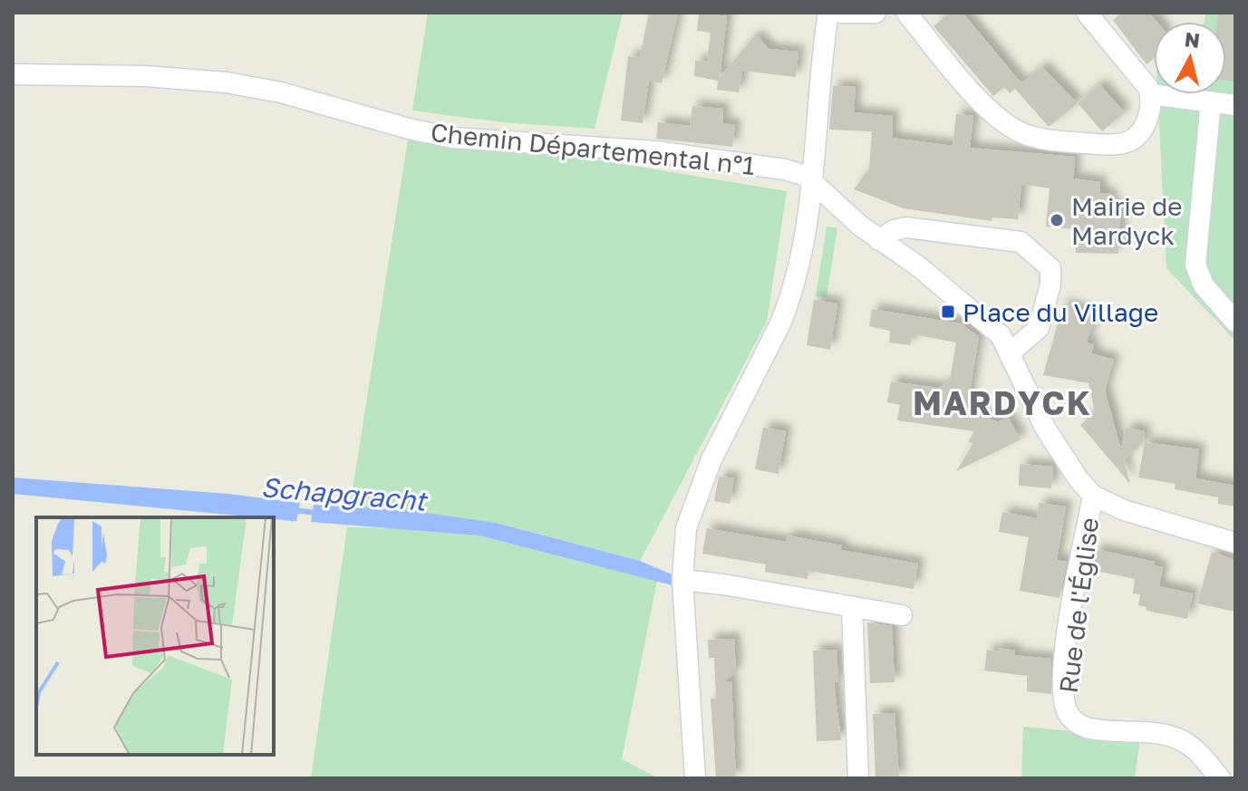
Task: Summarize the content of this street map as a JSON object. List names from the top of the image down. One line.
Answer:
{"streets":{"street":["Chemin Départemental n°1","Rue de l'Église"]},"crossings":[["Chemin Départemental n°1","Rue de l'Église"]],"districts":["MARDYCK"],"water":["Schapgracht"],"places":{"other":["Mairie de Mardyck"],"transit":["Place du Village"]},"north":"top"}
